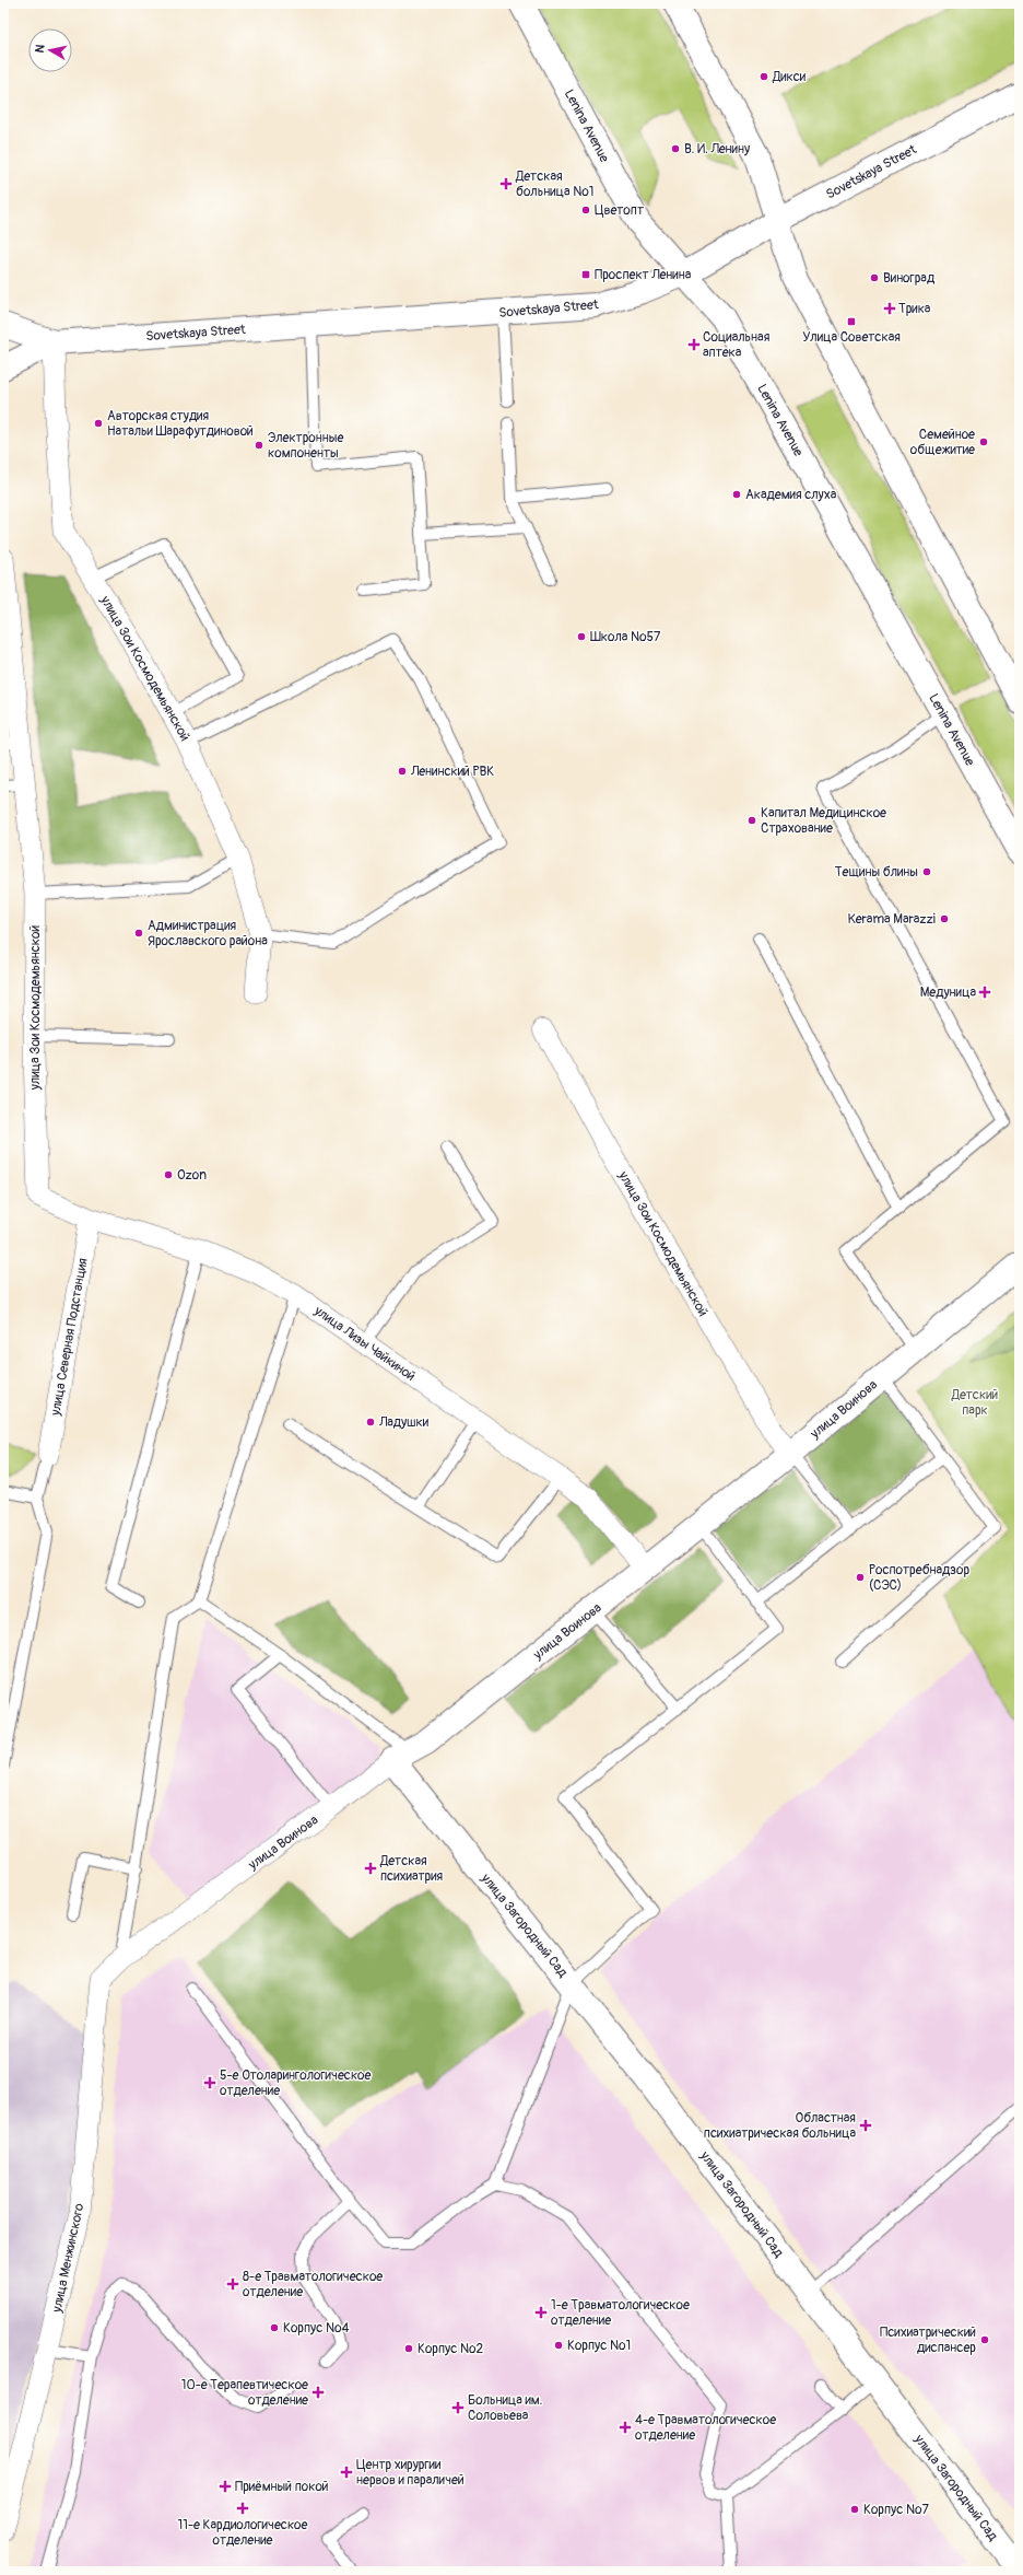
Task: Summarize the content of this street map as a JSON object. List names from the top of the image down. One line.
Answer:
{"streets":{"street":["Lenina Avenue","Sovetskaya Street","улица Зои Космодемьянской","улица Северная Подстанция","улица Лизы Чайкиной","улица Воинова","улица Загородный Сад","улица Менжинского"]},"crossings":[["Lenina Avenue","Sovetskaya Street"],["Sovetskaya Street","улица Зои Космодемьянской"],["улица Зои Космодемьянской","улица Лизы Чайкиной"],["улица Зои Космодемьянской","улица Воинова"],["улица Северная Подстанция","улица Лизы Чайкиной"],["улица Лизы Чайкиной","улица Воинова"],["улица Воинова","улица Загородный Сад"],["улица Воинова","улица Менжинского"]],"parks":["Детский парк"],"places":{"other":["Дикси","В. И. Ленину","Цветопт","Виноград","Авторская студия Натальи Шарафутдиновой","Семейное общежитие","Электронные компоненты","Академия слуха","Школа №57","Ленинский РВК","Капитал Медицинское Страхование","Тещины блины","Kerama Marazzi","Администрация Ярославского района","Ozon","Ладушки","Роспотребнадзор (СЭС)","Корпус №4","Психиатрический диспансер","Корпус №1","Корпус №2","Корпус №7"],"health":["Детская больница №1","Трика","Социальная аптека","Медуница","Детская психиатрия","5-е Отоларингологическое отделение","Областная психиатрическая больница","8-е Травматологическое отделение","1-е Травматологическое отделение","10-е Терапевтическое отделение","Больница им. Соловьева","4-е Травматологическое отделение","Центр хирургии нервов и параличей","Приёмный покой","11-е Кардиологическое отделение"],"transit":["Проспект Ленина","Улица Советская"]},"north":"left"}
